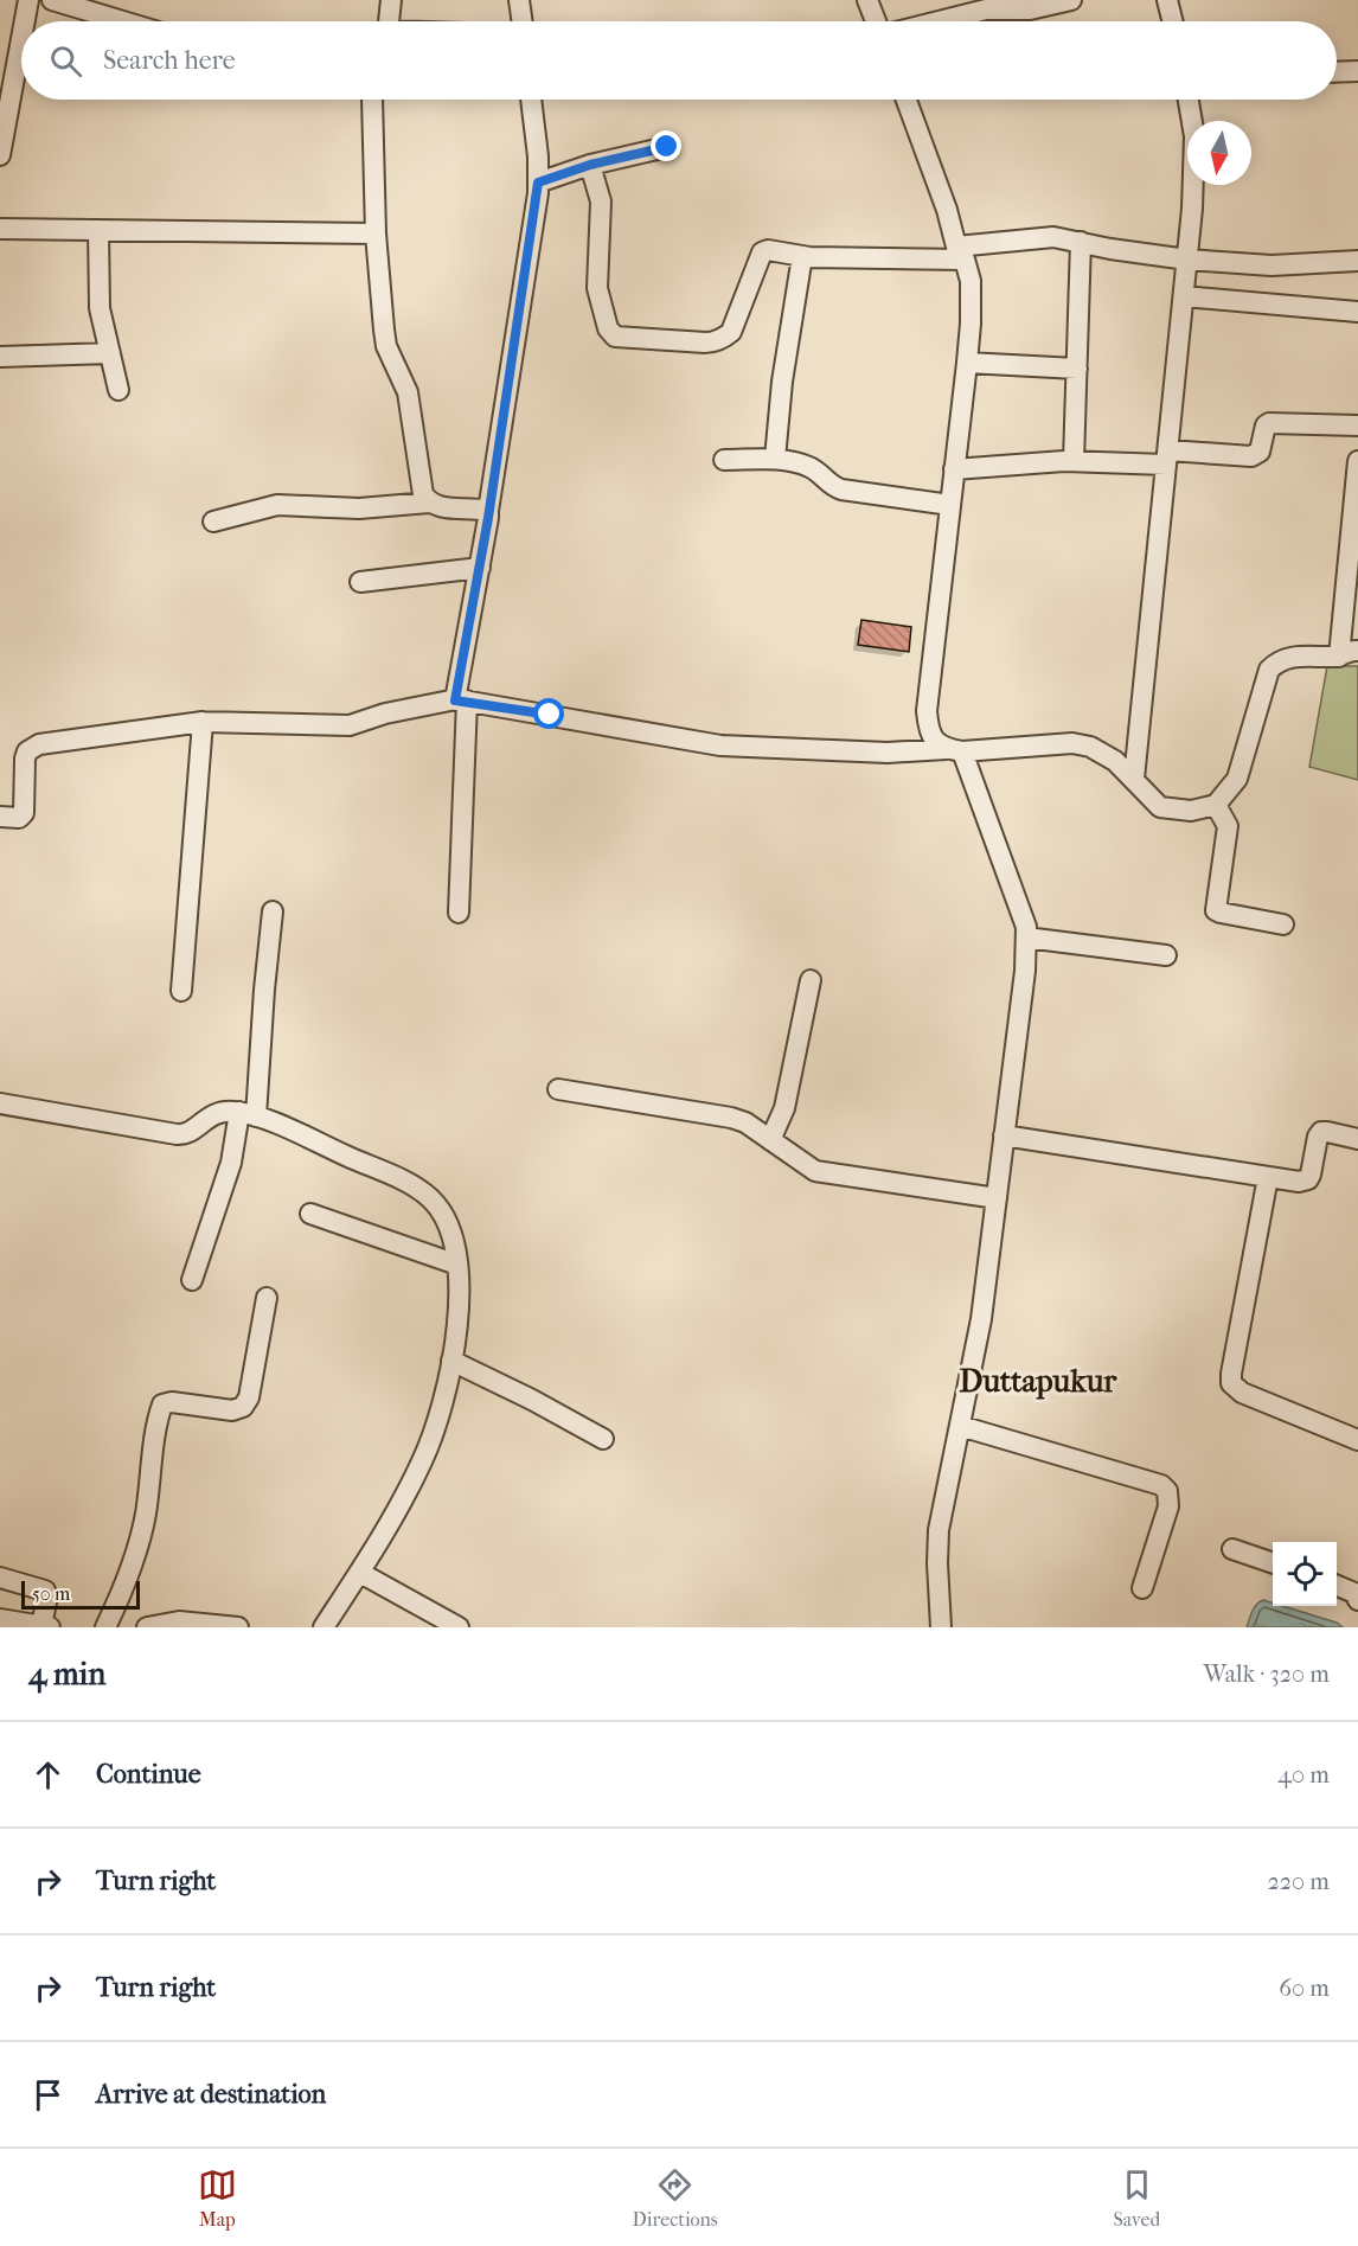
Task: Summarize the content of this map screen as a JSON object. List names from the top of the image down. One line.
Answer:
{"districts":["Duttapukur"],"scale_bar":"50 m","north":"bottom","page":{"search":"Search here","scale":"50 m","heading":["4 min","Walk · 320 m"],"list":[["Continue","40 m"],["Turn right","220 m"],["Turn right","60 m"],"Arrive at destination"],"nav":["Map","Directions","Saved"]}}
